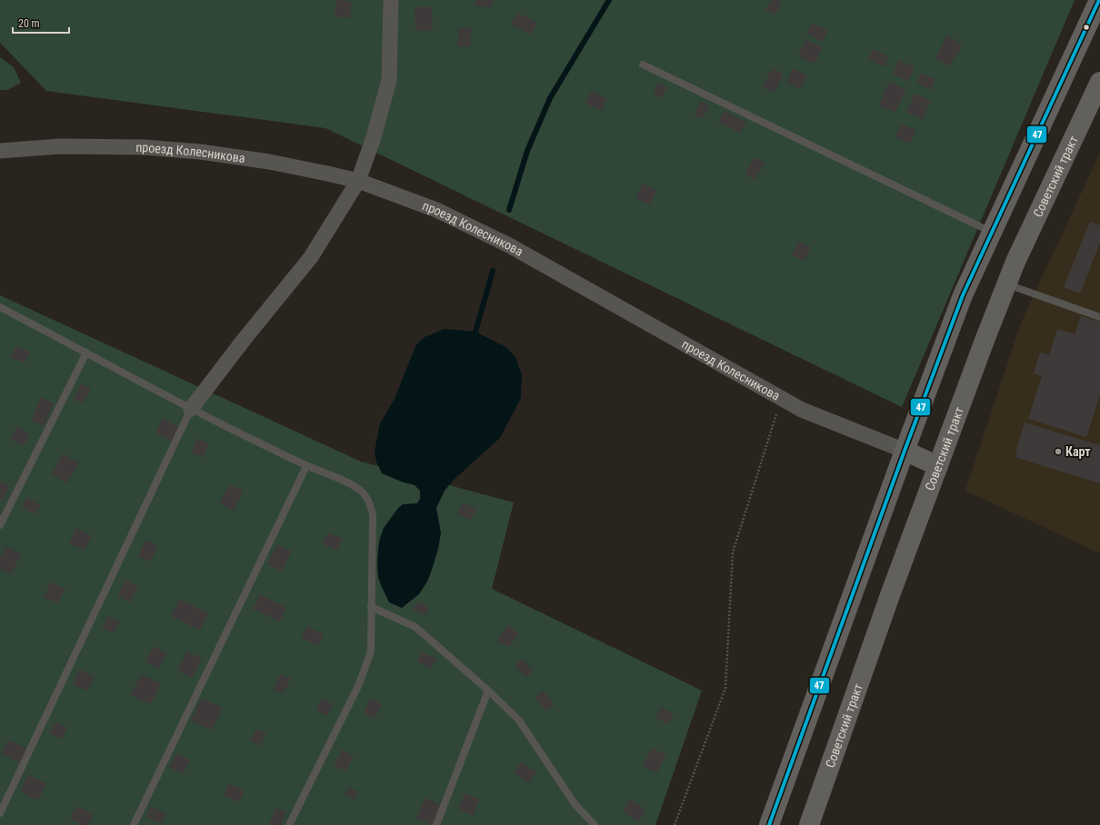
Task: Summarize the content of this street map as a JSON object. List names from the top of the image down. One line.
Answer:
{"streets":{"highway":["Советский тракт"],"street":["проезд Колесникова"]},"places":["Карт"],"lines":["transit line 47"],"scale_bar":"20 m"}
